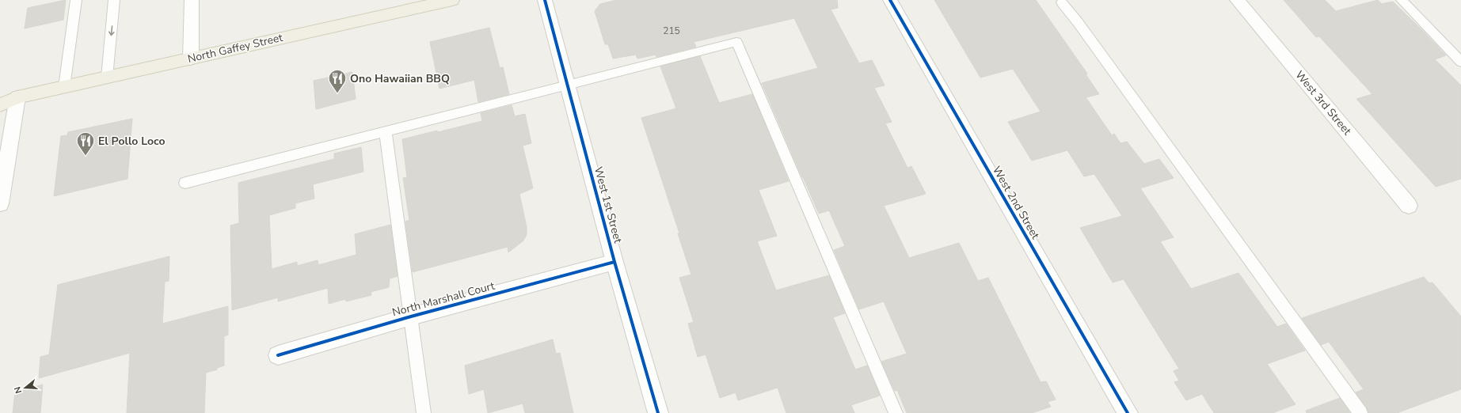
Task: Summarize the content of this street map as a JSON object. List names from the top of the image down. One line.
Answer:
{"streets":{"main road":["North Gaffey Street"],"street":["West 3rd Street","West 2nd Street","West 1st Street","North Marshall Court"]},"crossings":[["West 1st Street","North Marshall Court"]],"places":{"restaurant":["Ono Hawaiian BBQ","El Pollo Loco"]},"house_numbers":["215"],"north":"left"}
